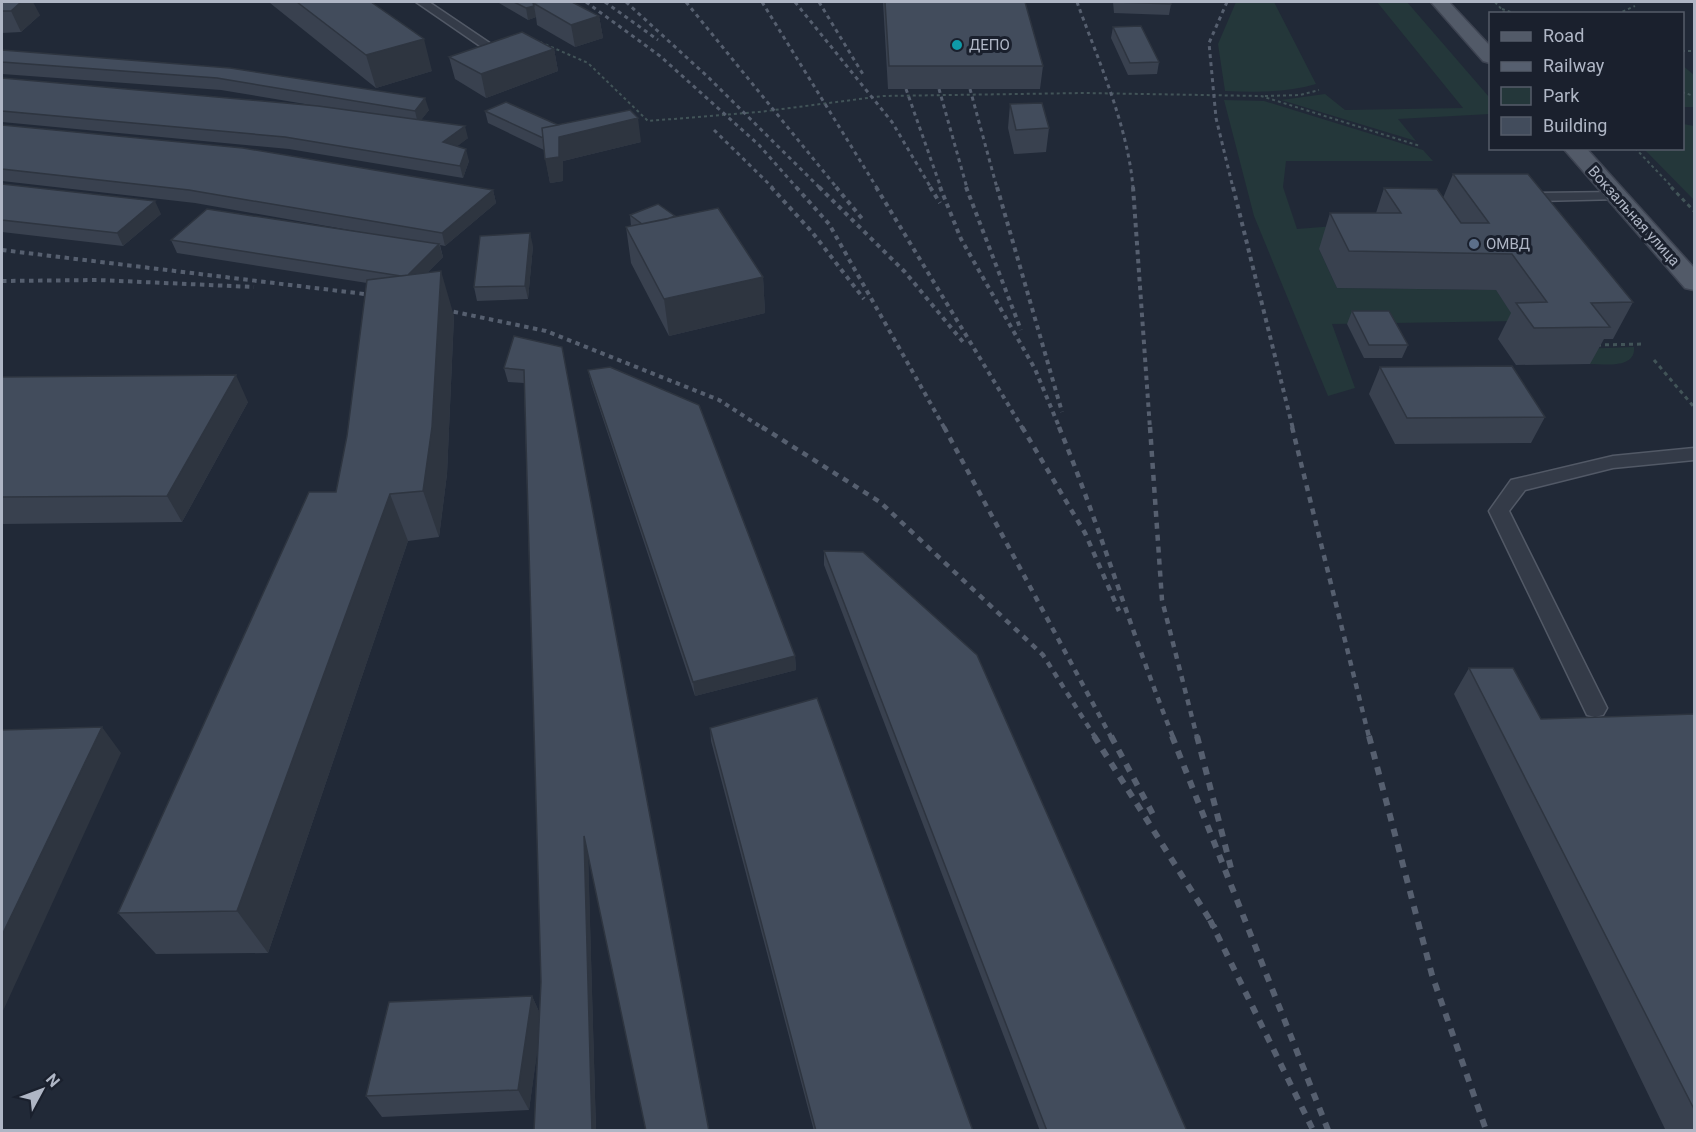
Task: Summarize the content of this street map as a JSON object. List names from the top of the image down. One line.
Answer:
{"streets":{"main road":["Вокзальная улица"]},"places":["ДЕПО","ОМВД"],"legend":["Road","Railway","Park","Building"],"north":"top right"}
